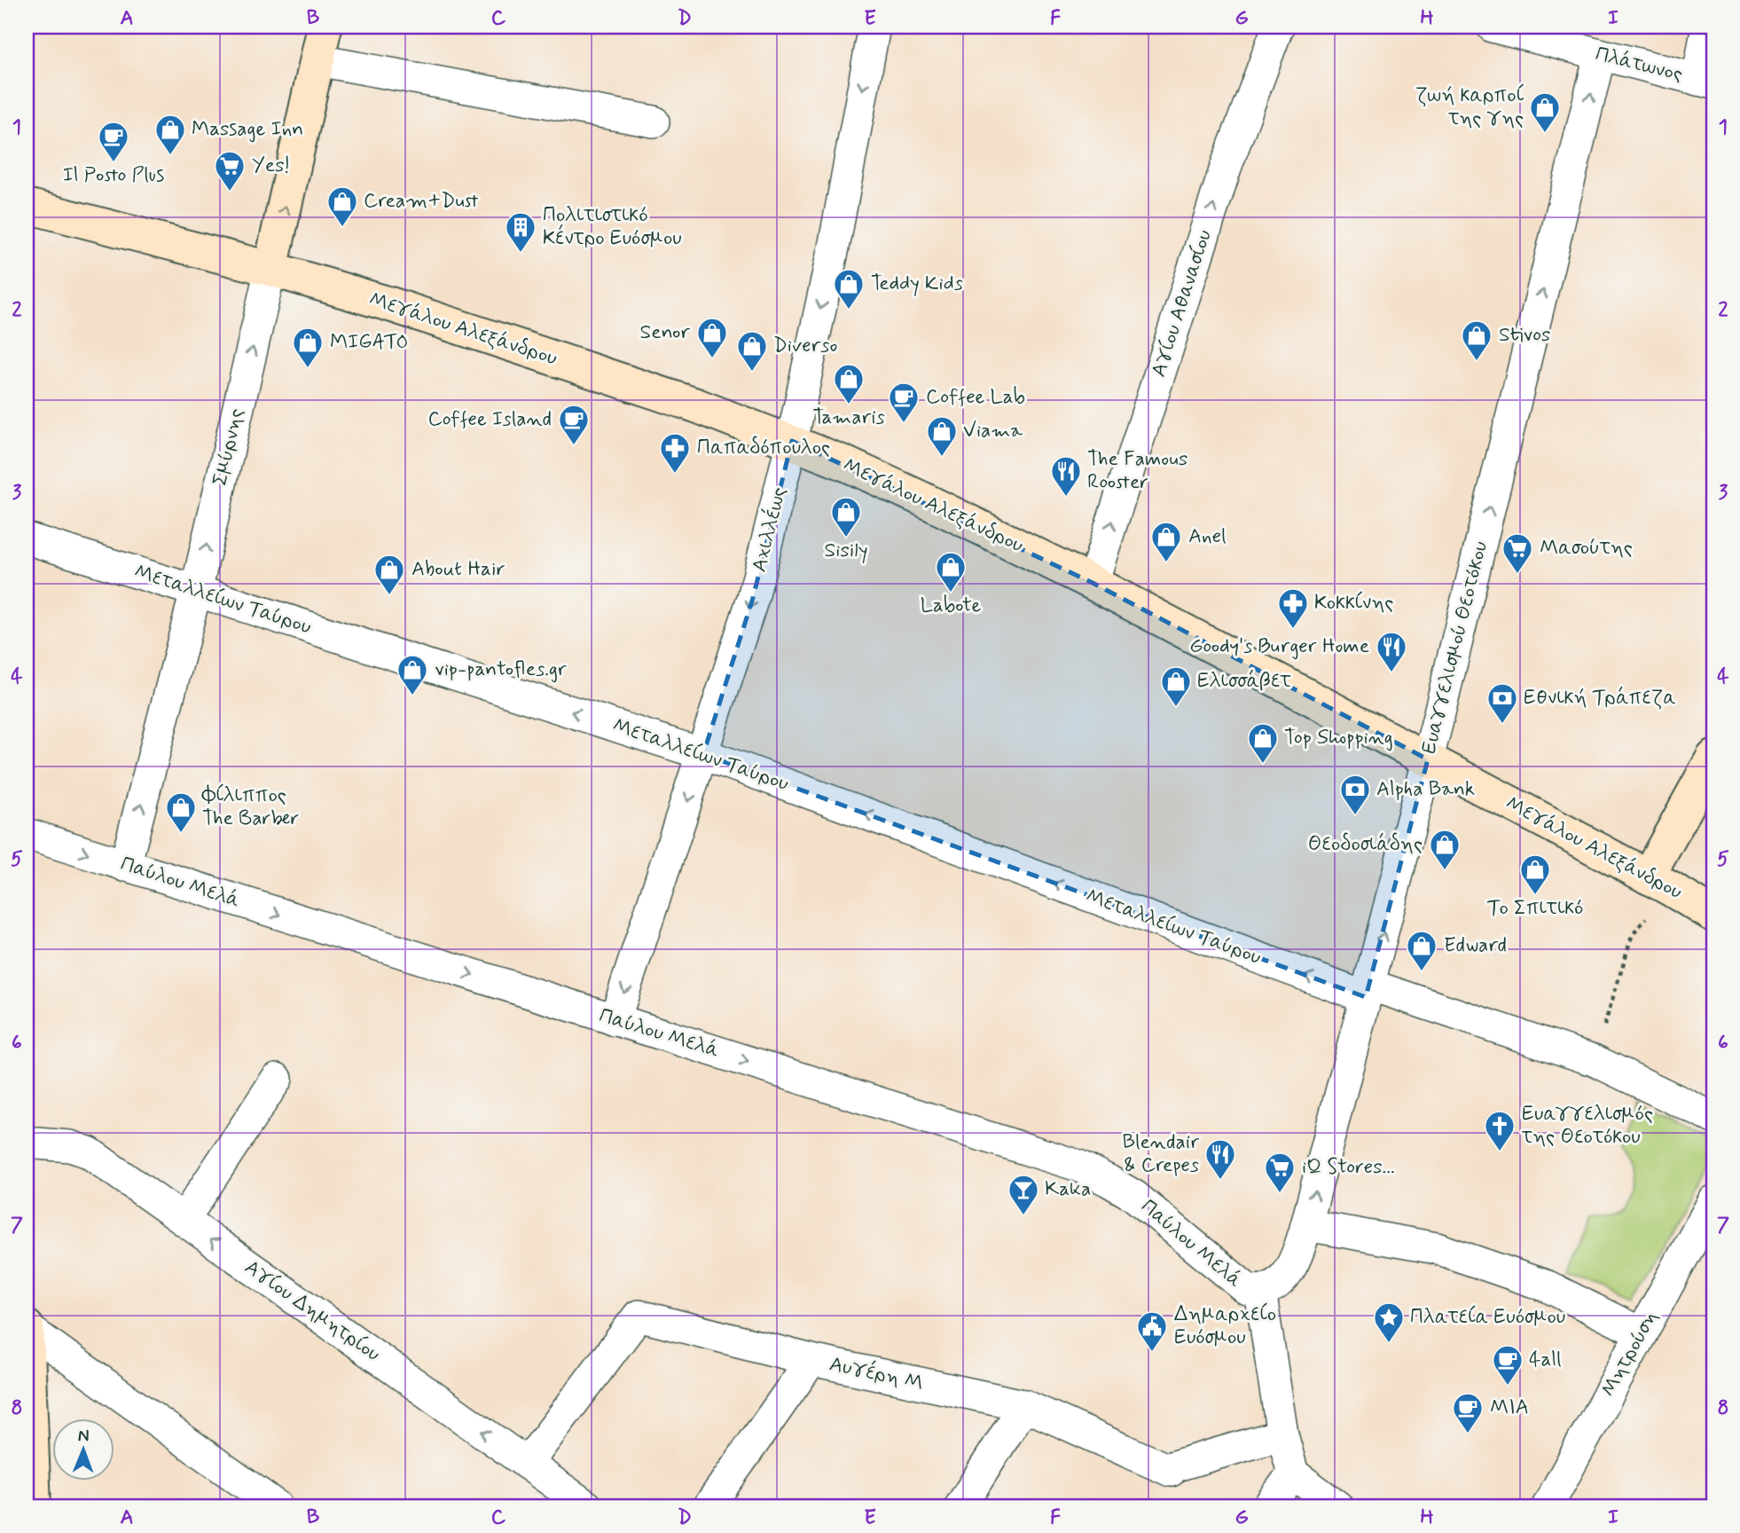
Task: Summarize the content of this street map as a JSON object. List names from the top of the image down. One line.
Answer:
{"streets":{"main road":["Μεγάλου Αλεξάνδρου","Σμύρνης"],"street":["Πλάτωνος","Αγίου Αθανασίου","Αχιλλέως","Μεταλλείων Ταύρου","Ευαγγελισμού Θεοτόκου","Παύλου Μελά","Αγίου Δημητρίου","Μητρούση","Αυγέρη Μ"]},"crossings":[["Πλάτωνος","Ευαγγελισμού Θεοτόκου"],["Αγίου Αθανασίου","Μεγάλου Αλεξάνδρου"],["Μεγάλου Αλεξάνδρου","Σμύρνης"],["Μεγάλου Αλεξάνδρου","Αχιλλέως"],["Μεγάλου Αλεξάνδρου","Ευαγγελισμού Θεοτόκου"],["Σμύρνης","Μεταλλείων Ταύρου"],["Σμύρνης","Παύλου Μελά"],["Αχιλλέως","Μεταλλείων Ταύρου"],["Αχιλλέως","Παύλου Μελά"],["Μεταλλείων Ταύρου","Ευαγγελισμού Θεοτόκου"],["Ευαγγελισμού Θεοτόκου","Παύλου Μελά"],["Παύλου Μελά","Αυγέρη Μ"],["Αγίου Δημητρίου","Αυγέρη Μ"]],"one_way":["Αγίου Αθανασίου","Σμύρνης","Αχιλλέως","Μεταλλείων Ταύρου","Ευαγγελισμού Θεοτόκου","Παύλου Μελά"],"places":{"shop":["ζωή καρποί της γης","Massage Inn","Cream+Dust","Teddy Kids","Senor","Stivos","MIGATO","Diverso","Tamaris","Viama","Sisily","Anel","Labote","About Hair","vip-pantofles.gr","Ελισσάβετ","Top Shopping","Φίλιππος The Barber","Θεοδοσιάδης","Το Σπιτικό","Edward"],"cafe":["Il Posto Plus","Coffee Lab","Coffee Island","4all","ΜΙΑ"],"supermarket":["Yes!","Μασούτης","iQ Stores..."],"building":["Πολιτιστικό Κέντρο Ευόσμου"],"pharmacy":["Παπαδόπουλος","Κοκκίνης"],"restaurant":["The Famous Rooster","Goody's Burger Home","Blendair & Crepes"],"bank":["Εθνική Τράπεζα","Alpha Bank"],"church":["Ευαγγελισμός της Θεοτόκου"],"bar":["Kaka"],"place":["Πλατεία Ευόσμου"],"public building":["Δημαρχείο Ευόσμου"]},"north":"top","grid":{"columns":["A","B","C","D","E","F","G","H","I"],"rows":["1","2","3","4","5","6","7","8"]}}
